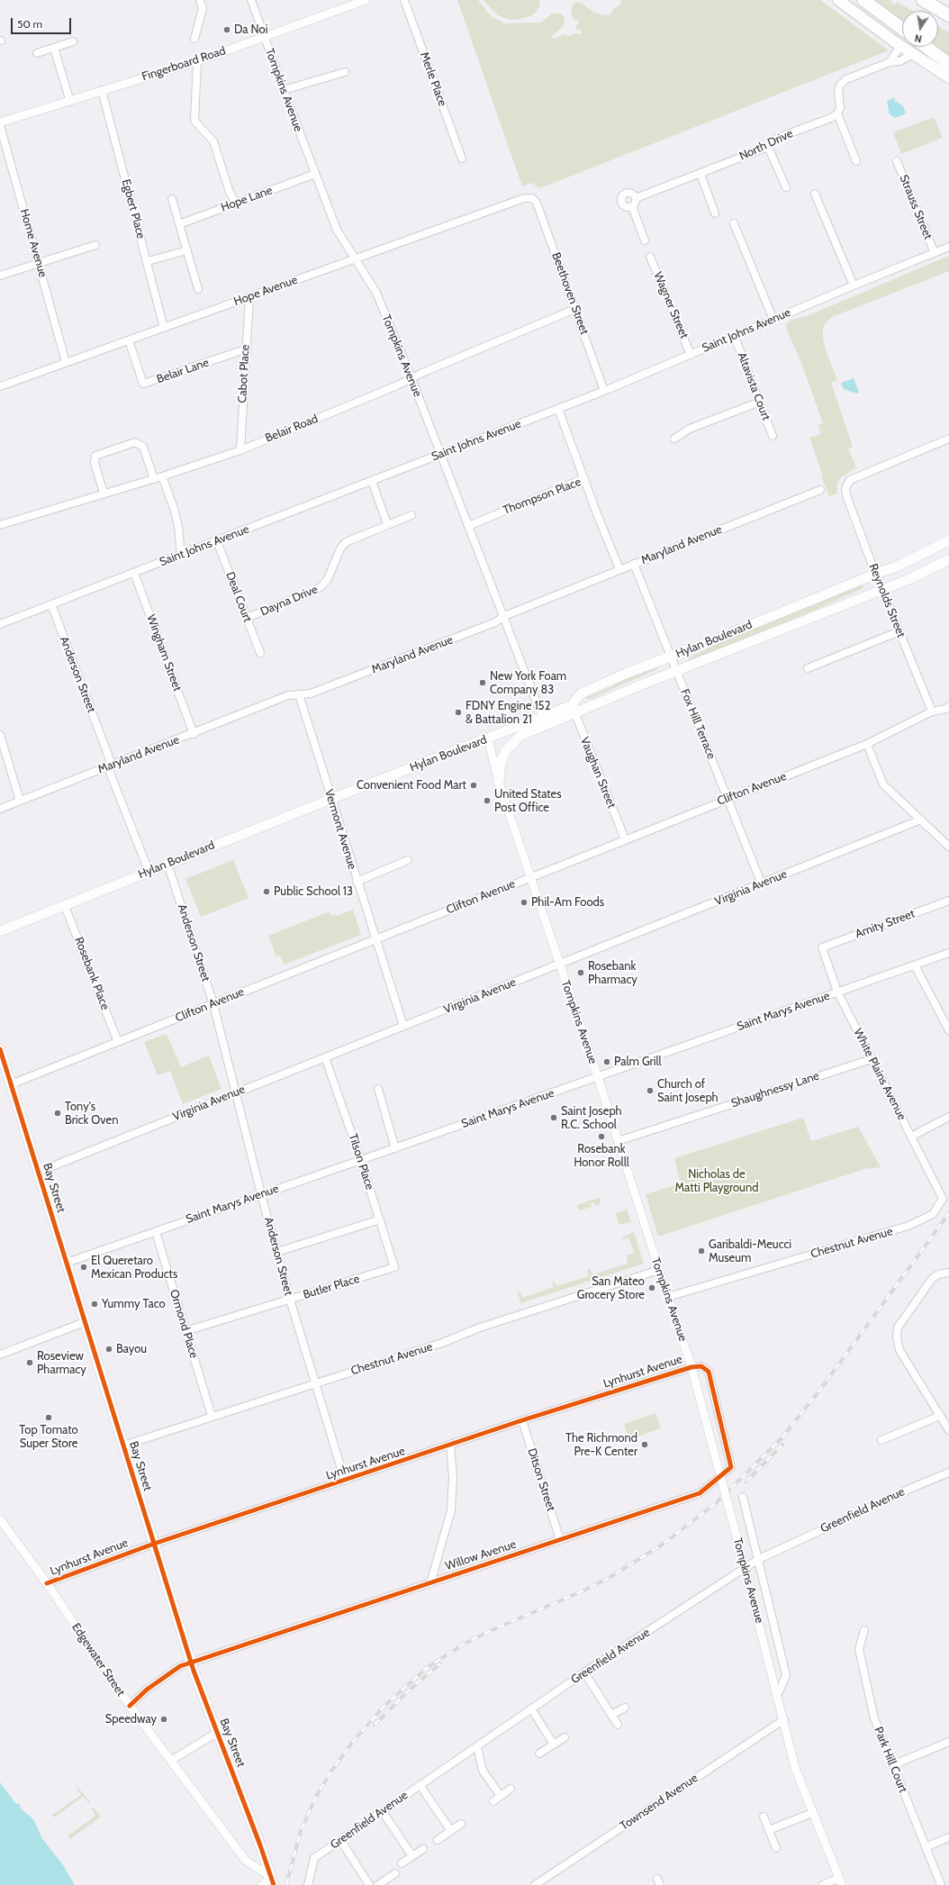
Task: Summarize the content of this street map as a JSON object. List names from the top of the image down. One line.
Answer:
{"streets":{"main road":["Hylan Boulevard","Bay Street"],"street":["Fingerboard Road","Merle Place","Tompkins Avenue","North Drive","Hope Lane","Strauss Street","Egbert Place","Home Avenue","Hope Avenue","Beethoven Street","Wagner Street","Saint Johns Avenue","Belair Lane","Cabot Place","Altavista Court","Belair Road","Thompson Place","Maryland Avenue","Deal Court","Dayna Drive","Reynolds Street","Wingham Street","Anderson Street","Fox Hill Terrace","Vaughan Street","Clifton Avenue","Vermont Avenue","Virginia Avenue","Amity Street","Rosebank Place","Saint Marys Avenue","White Plains Avenue","Shaughnessy Lane","Tilson Place","Chestnut Avenue","Butler Place","Ormond Place","Lynhurst Avenue","Ditson Street","Greenfield Avenue","Willow Avenue","Edgewater Street","Park Hill Court","Townsend Avenue"]},"crossings":[["Fingerboard Road","Tompkins Avenue"],["Fingerboard Road","Egbert Place"],["Tompkins Avenue","Hope Lane"],["Tompkins Avenue","Hope Avenue"],["Tompkins Avenue","Saint Johns Avenue"],["Tompkins Avenue","Belair Road"],["Tompkins Avenue","Thompson Place"],["Tompkins Avenue","Maryland Avenue"],["Tompkins Avenue","Hylan Boulevard"],["Tompkins Avenue","Clifton Avenue"],["Tompkins Avenue","Virginia Avenue"],["Tompkins Avenue","Saint Marys Avenue"],["Tompkins Avenue","Shaughnessy Lane"],["Tompkins Avenue","Chestnut Avenue"],["Tompkins Avenue","Lynhurst Avenue"],["Tompkins Avenue","Willow Avenue"],["Tompkins Avenue","Townsend Avenue"],["Strauss Street","Saint Johns Avenue"],["Egbert Place","Hope Avenue"],["Home Avenue","Hope Avenue"],["Hope Avenue","Beethoven Street"],["Hope Avenue","Belair Lane"],["Hope Avenue","Cabot Place"],["Beethoven Street","Saint Johns Avenue"],["Beethoven Street","Belair Road"],["Wagner Street","Saint Johns Avenue"],["Saint Johns Avenue","Altavista Court"],["Saint Johns Avenue","Deal Court"],["Saint Johns Avenue","Wingham Street"],["Saint Johns Avenue","Anderson Street"],["Belair Lane","Cabot Place"],["Cabot Place","Belair Road"],["Thompson Place","Maryland Avenue"],["Maryland Avenue","Wingham Street"],["Maryland Avenue","Anderson Street"],["Maryland Avenue","Fox Hill Terrace"],["Maryland Avenue","Vermont Avenue"],["Deal Court","Dayna Drive"],["Reynolds Street","Hylan Boulevard"],["Reynolds Street","Clifton Avenue"],["Hylan Boulevard","Anderson Street"],["Hylan Boulevard","Fox Hill Terrace"],["Hylan Boulevard","Vaughan Street"],["Hylan Boulevard","Vermont Avenue"],["Hylan Boulevard","Rosebank Place"],["Anderson Street","Clifton Avenue"],["Anderson Street","Virginia Avenue"],["Anderson Street","Saint Marys Avenue"],["Anderson Street","Chestnut Avenue"],["Anderson Street","Butler Place"],["Anderson Street","Lynhurst Avenue"],["Fox Hill Terrace","Clifton Avenue"],["Fox Hill Terrace","Virginia Avenue"],["Vaughan Street","Clifton Avenue"],["Clifton Avenue","Vermont Avenue"],["Clifton Avenue","Rosebank Place"],["Clifton Avenue","Bay Street"],["Vermont Avenue","Virginia Avenue"],["Virginia Avenue","Tilson Place"],["Virginia Avenue","Bay Street"],["Amity Street","White Plains Avenue"],["Saint Marys Avenue","White Plains Avenue"],["Saint Marys Avenue","Tilson Place"],["Saint Marys Avenue","Bay Street"],["Saint Marys Avenue","Ormond Place"],["White Plains Avenue","Shaughnessy Lane"],["White Plains Avenue","Chestnut Avenue"],["Tilson Place","Butler Place"],["Bay Street","Chestnut Avenue"],["Bay Street","Lynhurst Avenue"],["Bay Street","Willow Avenue"],["Bay Street","Edgewater Street"],["Chestnut Avenue","Ormond Place"],["Butler Place","Ormond Place"],["Lynhurst Avenue","Ditson Street"],["Lynhurst Avenue","Willow Avenue"],["Lynhurst Avenue","Edgewater Street"],["Ditson Street","Willow Avenue"],["Willow Avenue","Edgewater Street"]],"parks":["Nicholas de Matti Playground"],"places":["Da Noi","New York Foam Company 83","FDNY Engine 152 & Battalion 21","Convenient Food Mart","United States Post Office","Public School 13","Phil-Am Foods","Rosebank Pharmacy","Palm Grill","Church of Saint Joseph","Tony's Brick Oven","Saint Joseph R.C. School","Rosebank Honor Rolll","Garibaldi-Meucci Museum","El Queretaro Mexican Products","San Mateo Grocery Store","Yummy Taco","Bayou","Roseview Pharmacy","Top Tomato Super Store","The Richmond Pre-K Center","Speedway"],"scale_bar":"50 m","north":"bottom"}
